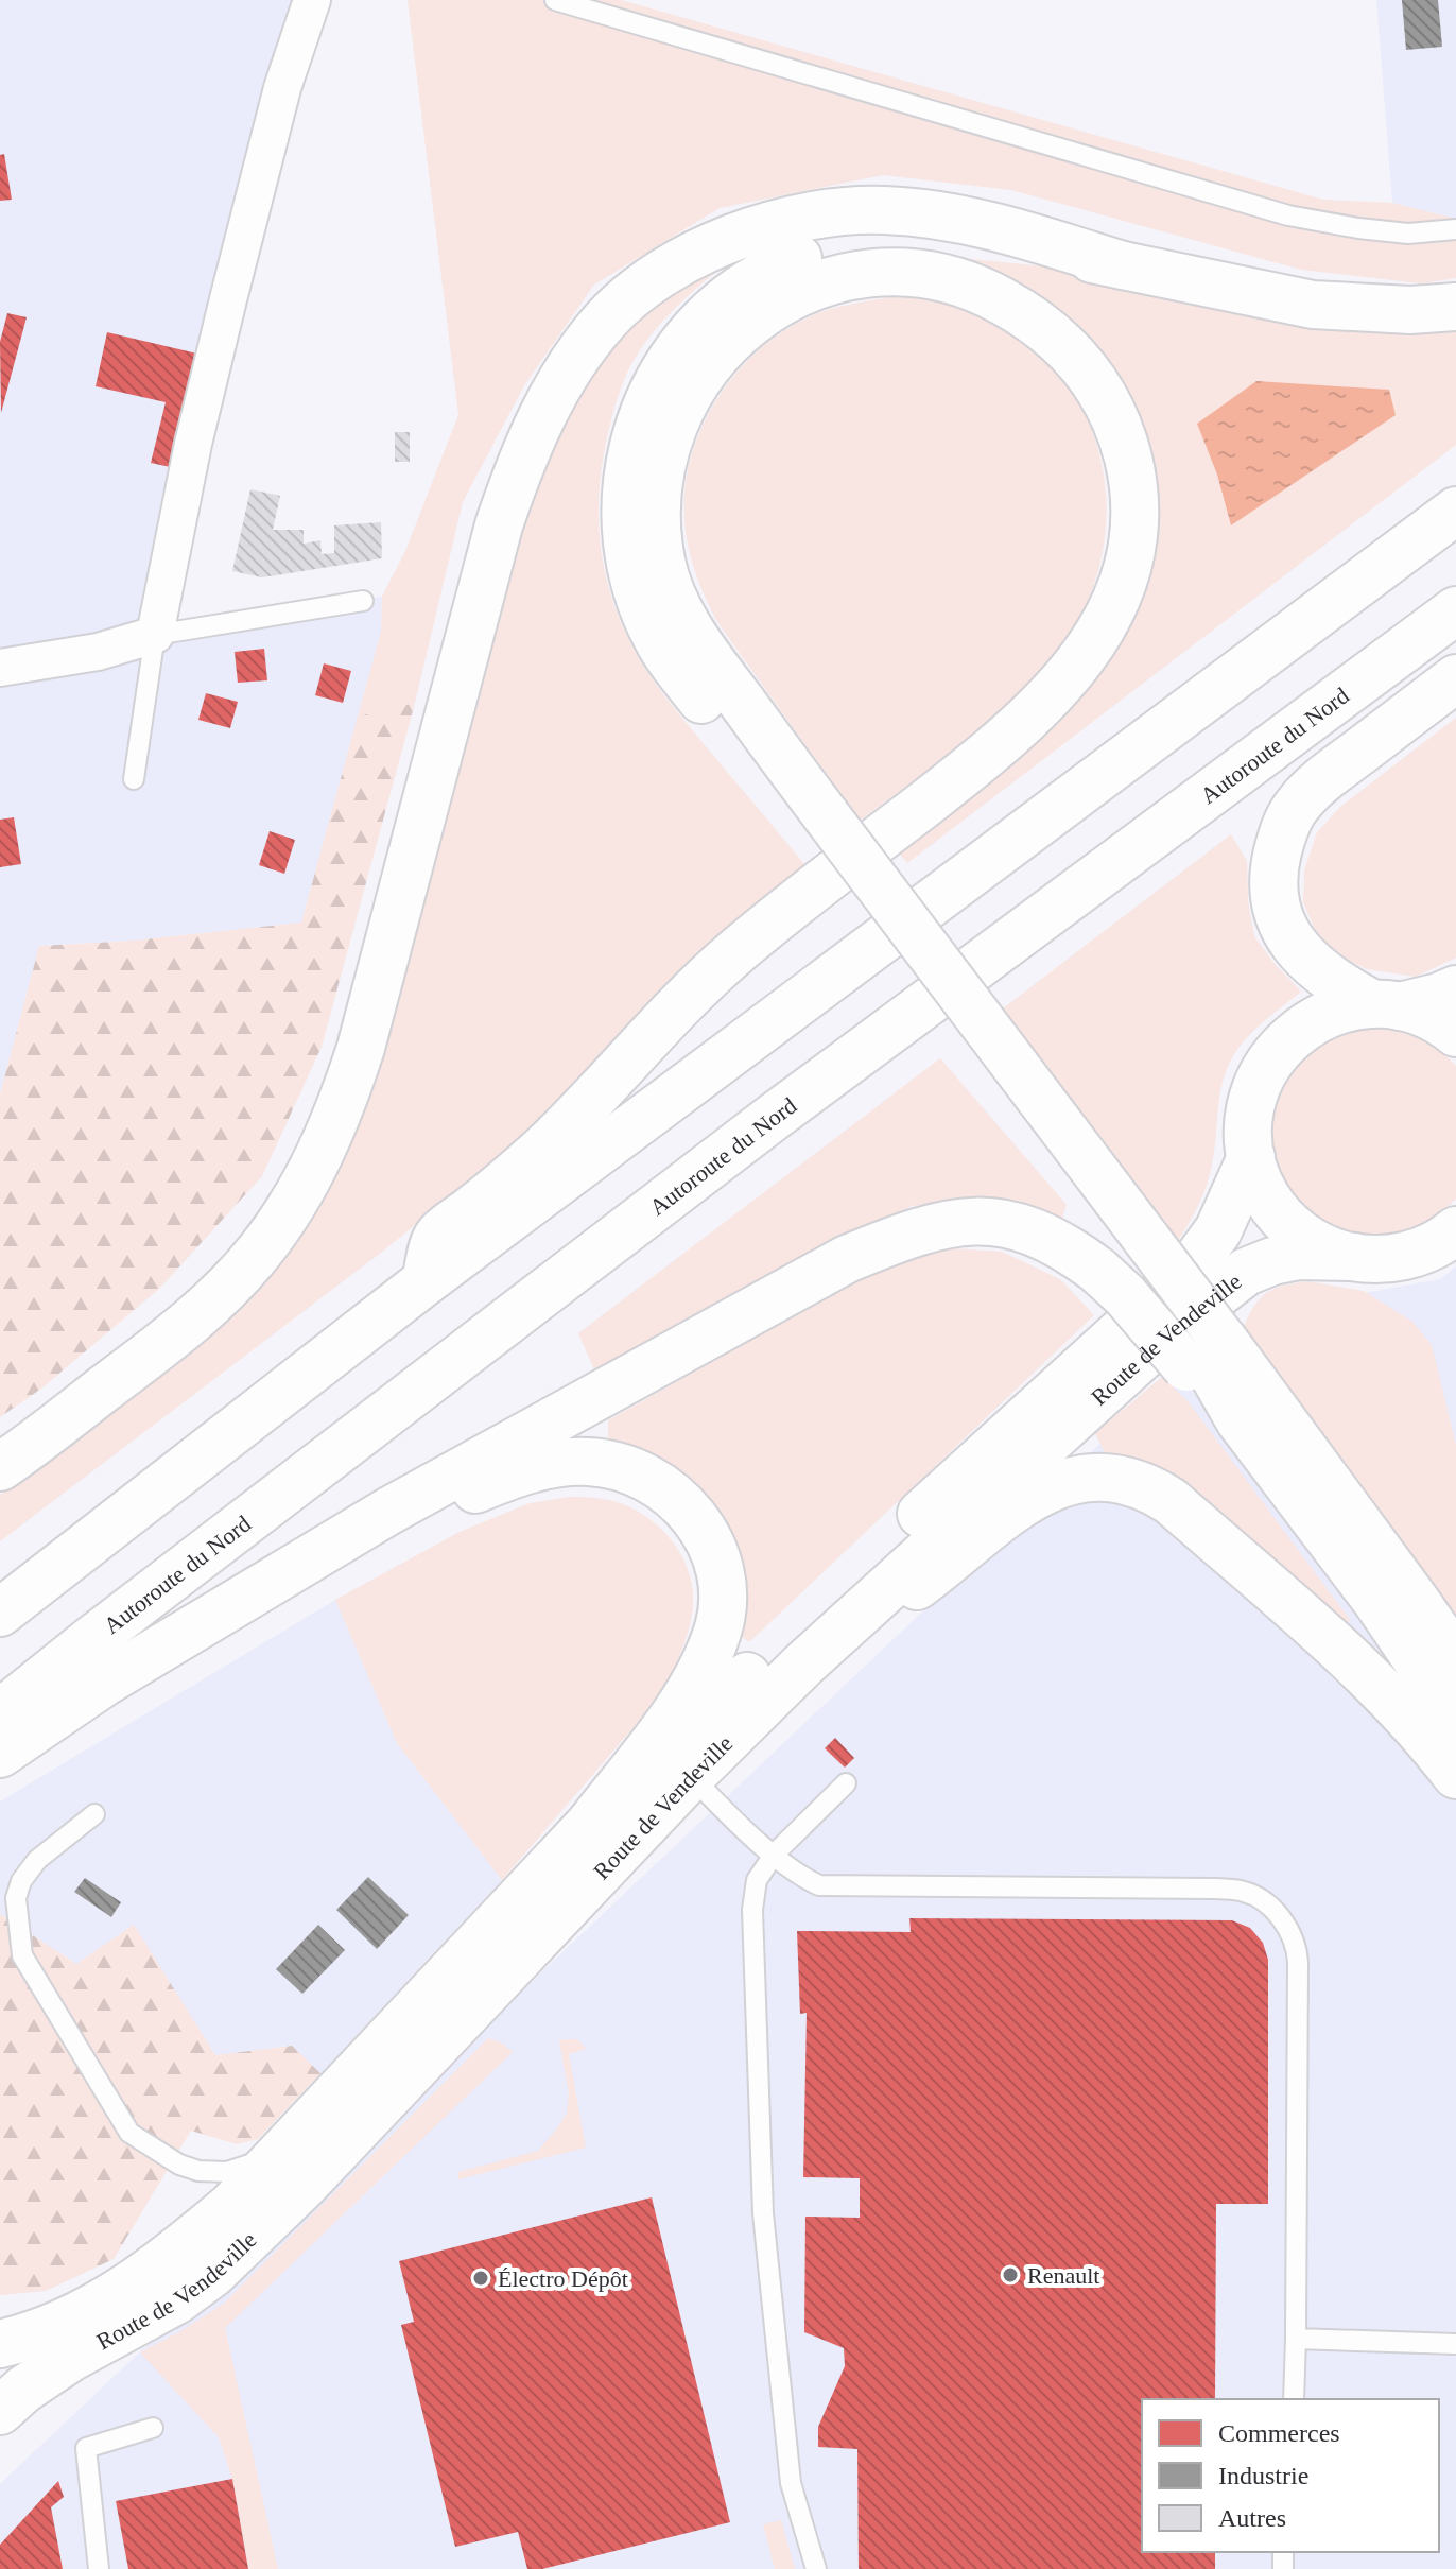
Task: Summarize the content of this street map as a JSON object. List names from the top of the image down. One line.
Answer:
{"streets":{"main road":["Autoroute du Nord","Route de Vendeville"]},"places":["Renault","Électro Dépôt"],"legend":["Commerces","Industrie","Autres"]}
